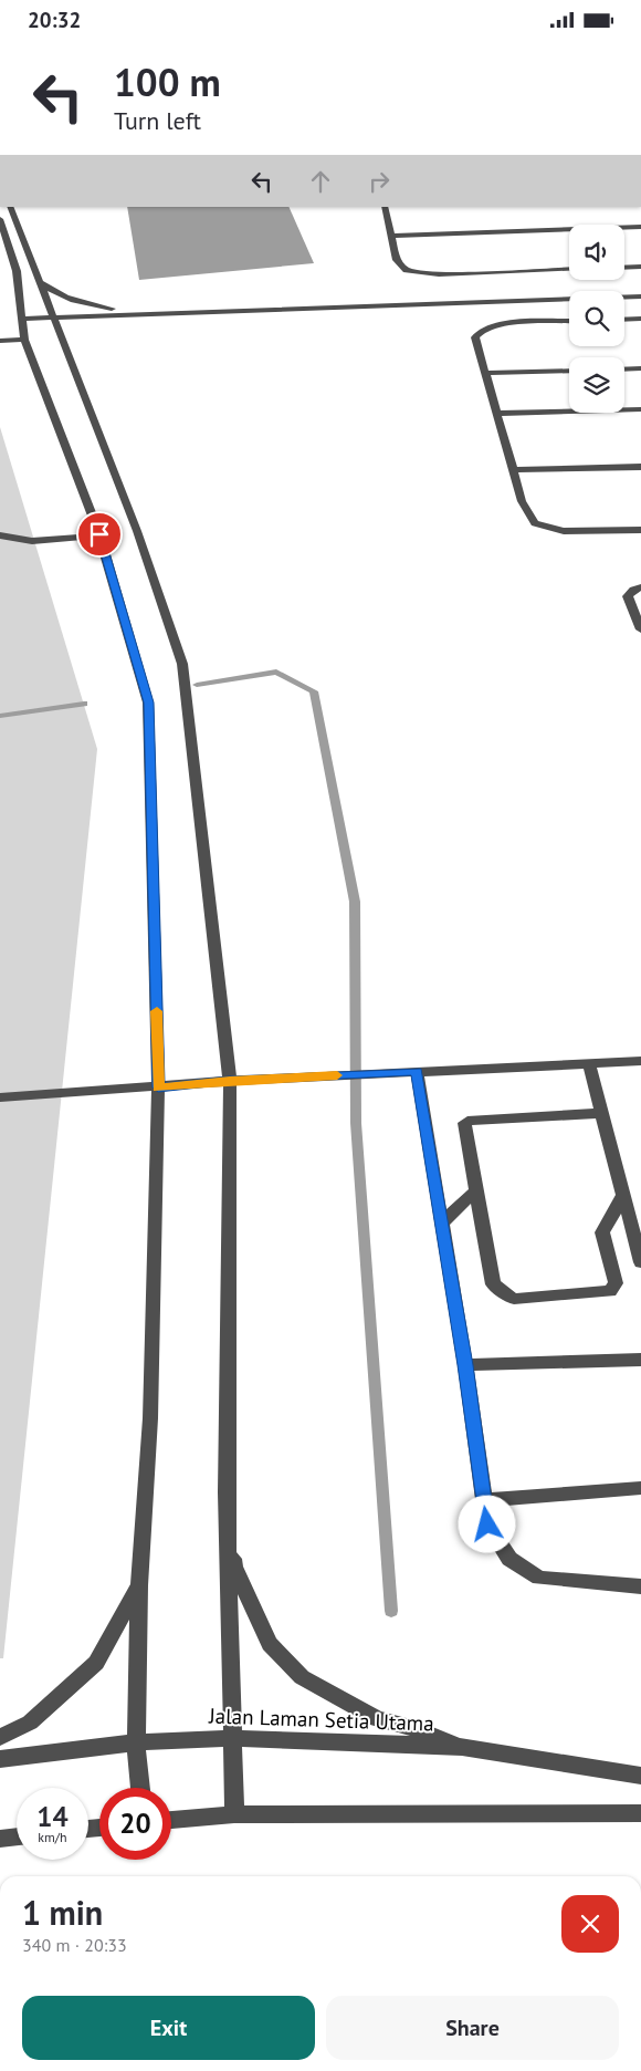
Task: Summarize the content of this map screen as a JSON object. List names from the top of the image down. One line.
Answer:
{"streets":{"street":["Jalan Laman Setia Utama"]},"page":{"status":"20:32","turn":["100 m","Turn left"],"speed":"14 km/h","limit":"20","heading":["1 min","340 m · 20:33"],"buttons":["Exit","Share"]}}
